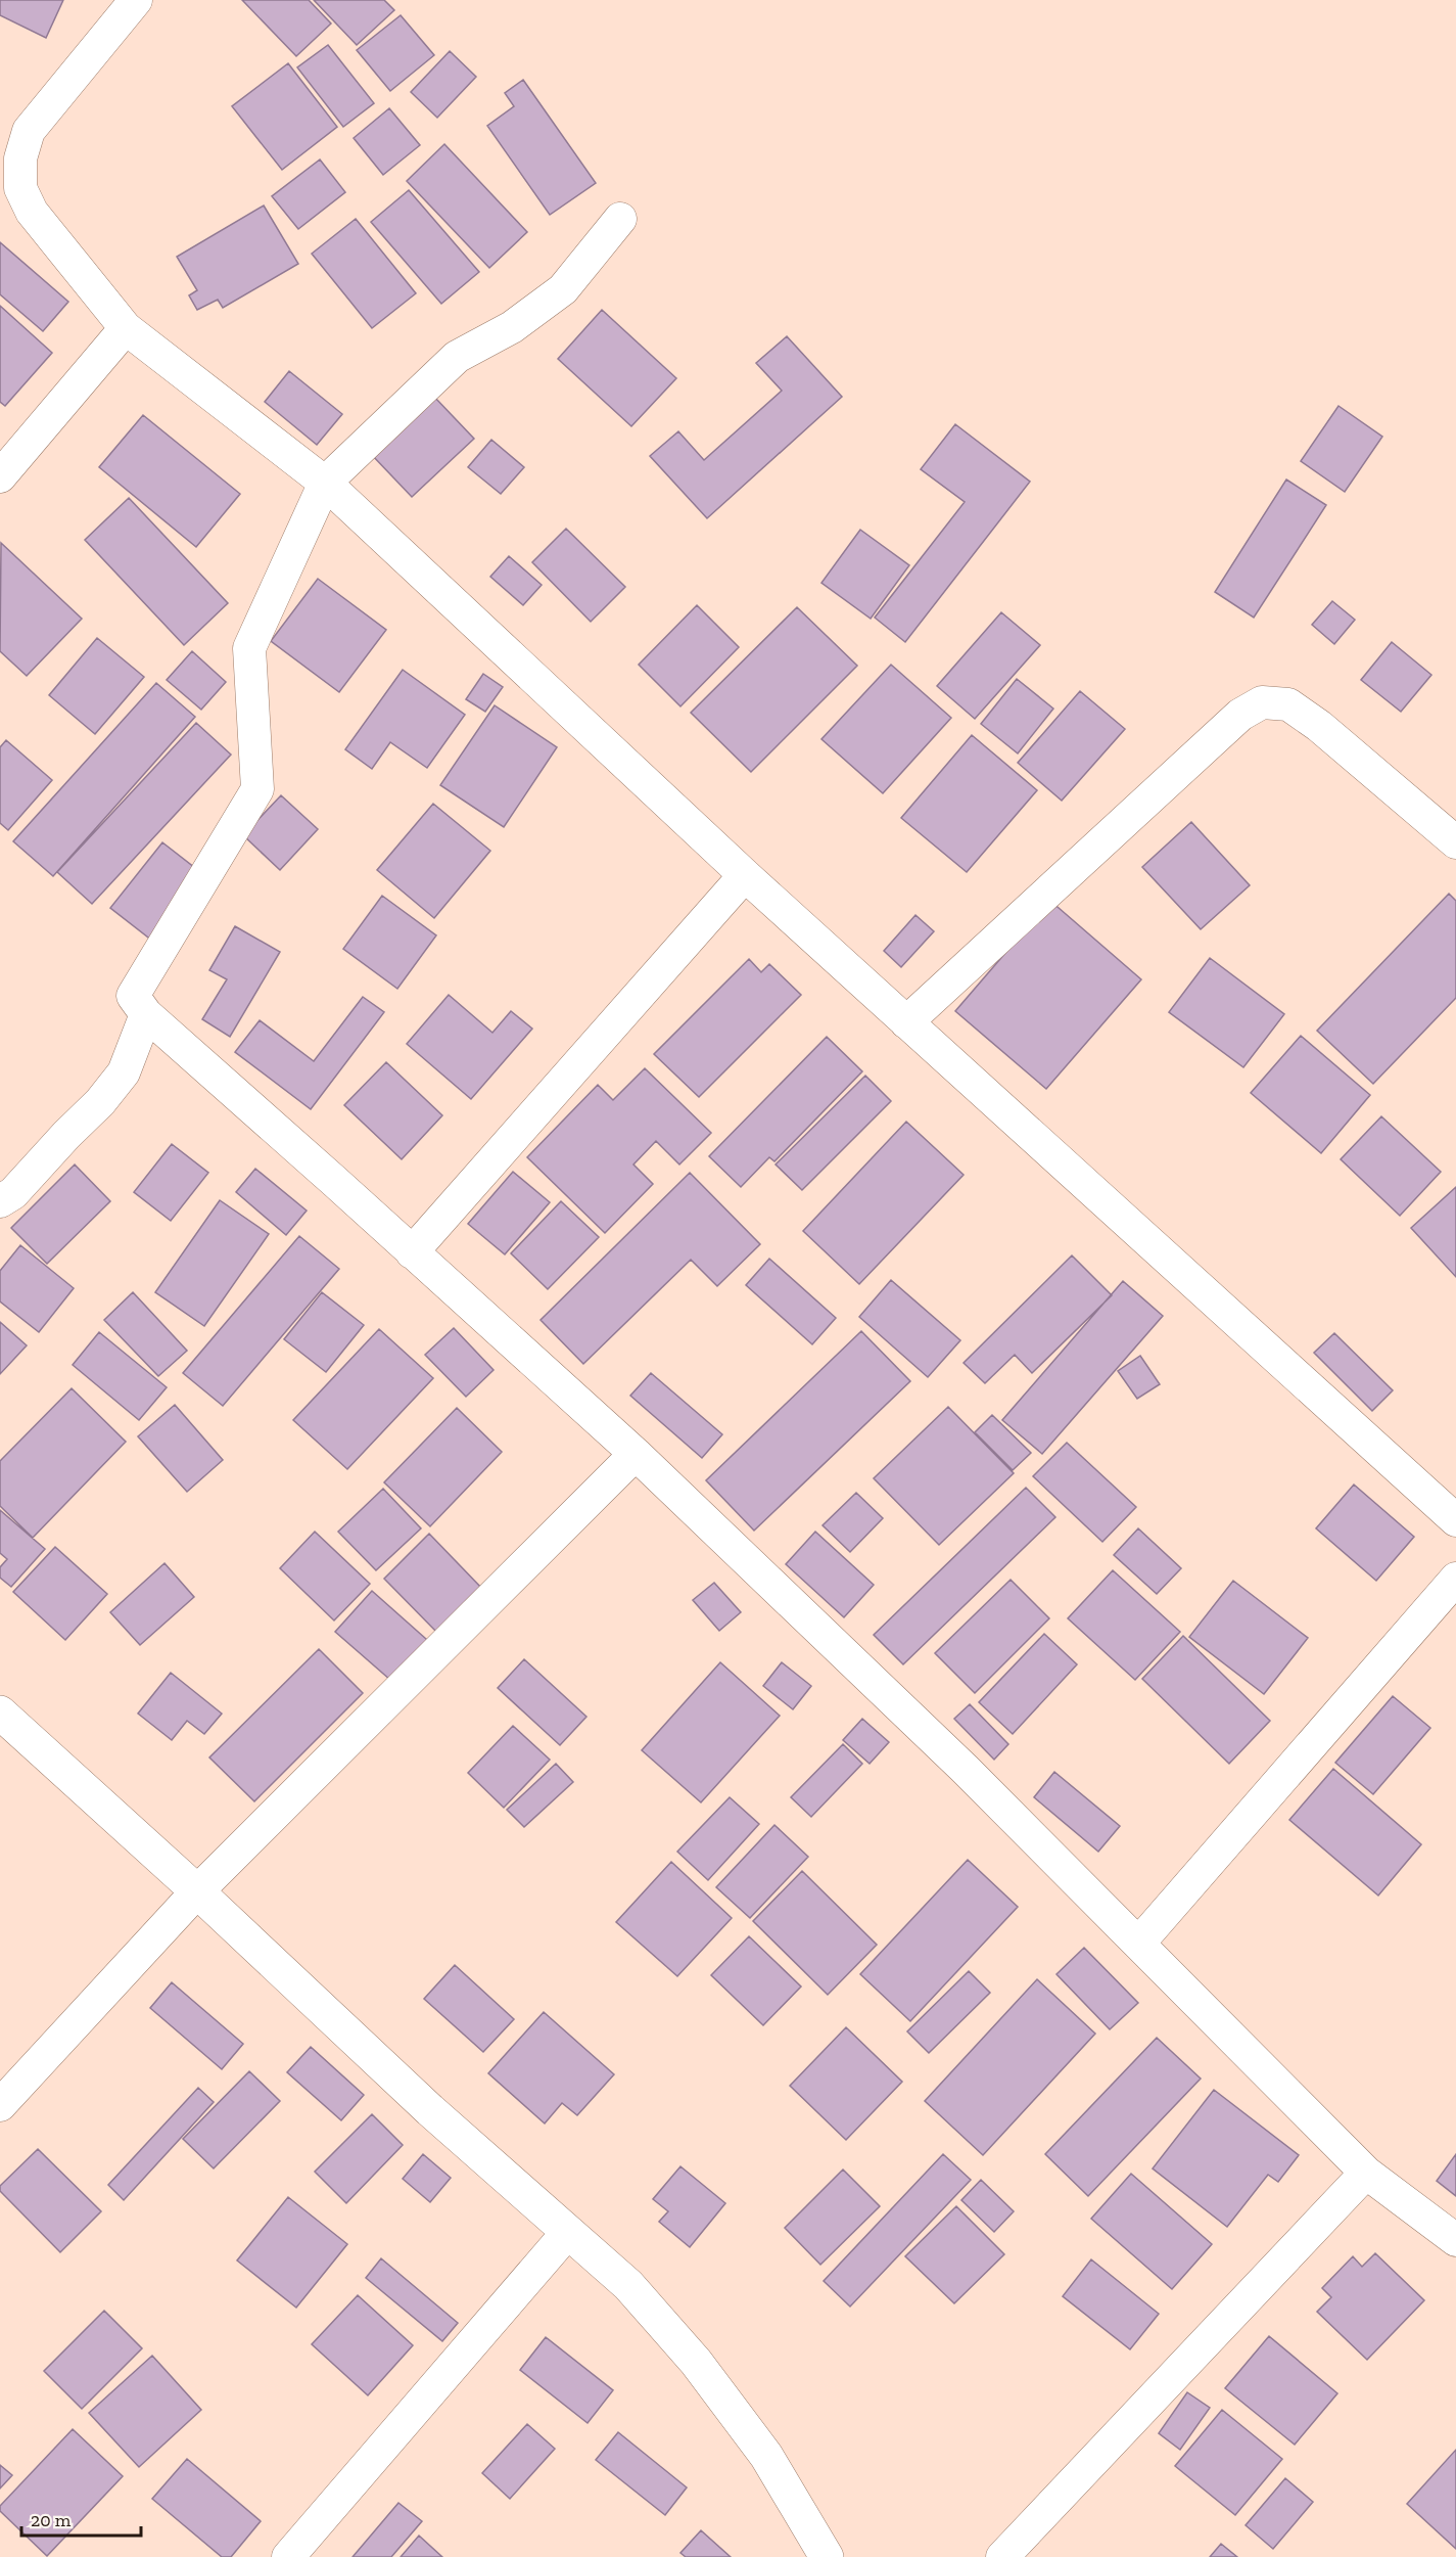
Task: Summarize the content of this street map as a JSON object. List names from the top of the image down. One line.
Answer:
{"scale_bar":"20 m"}
